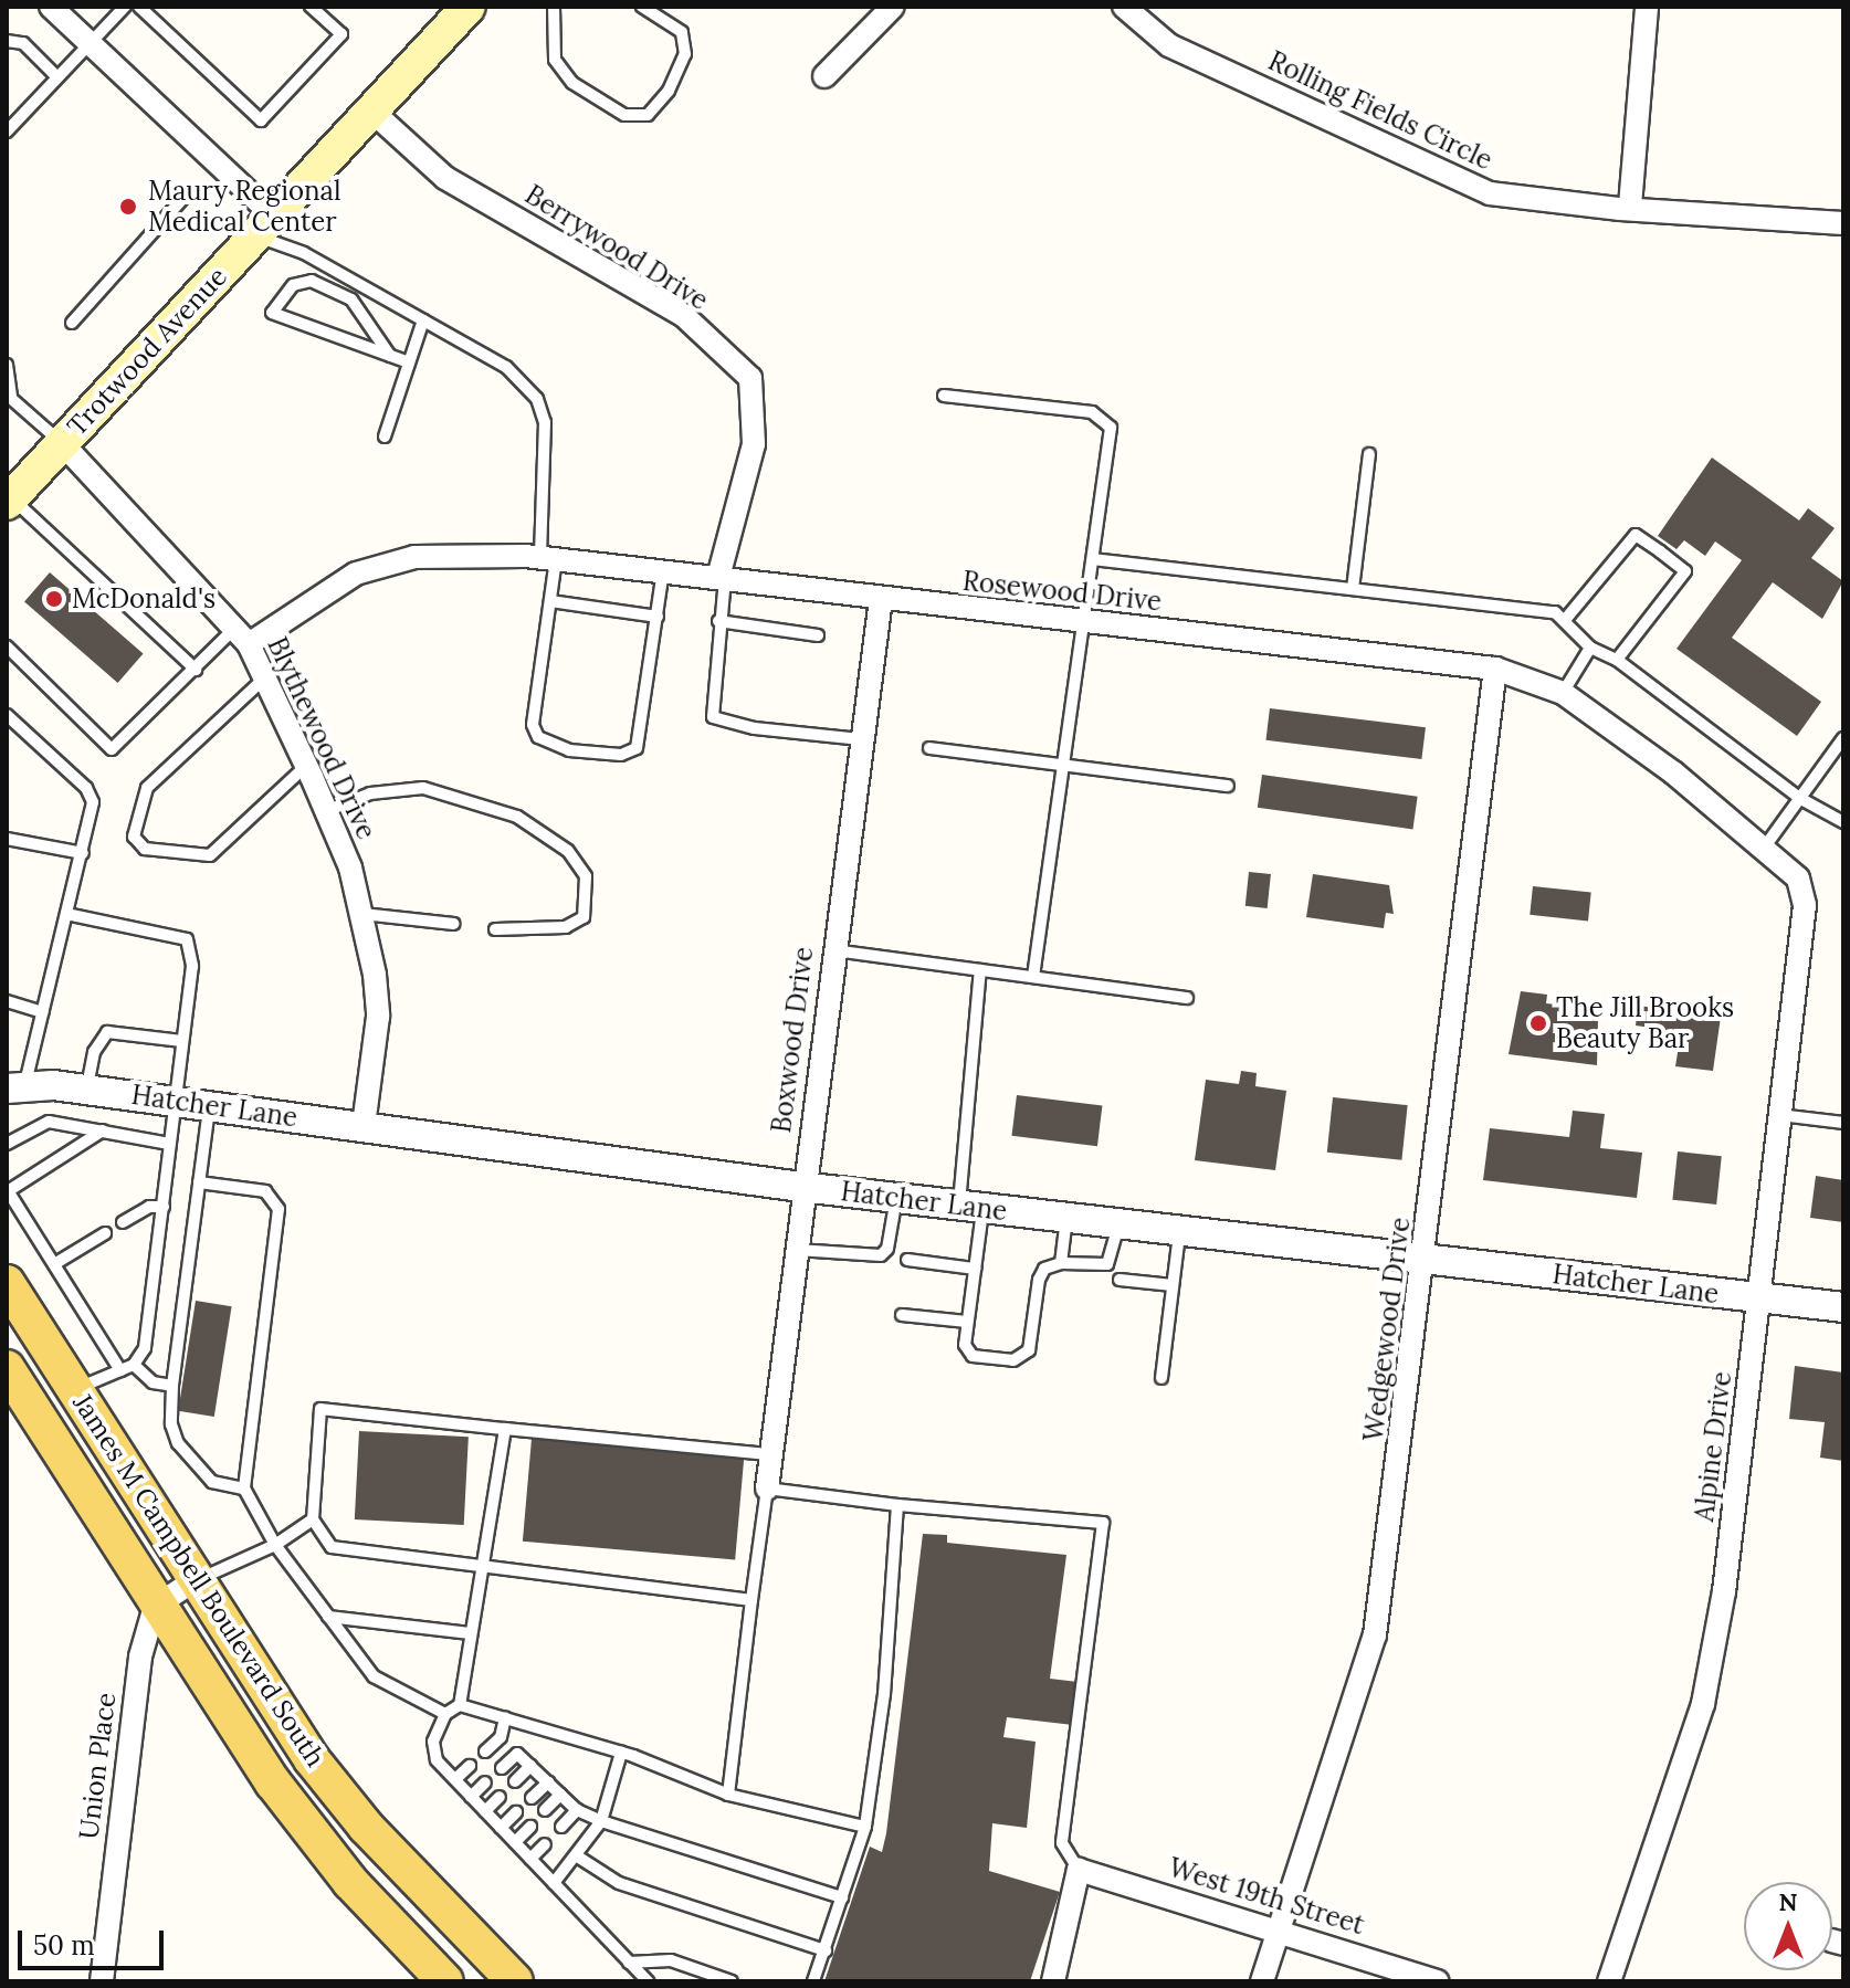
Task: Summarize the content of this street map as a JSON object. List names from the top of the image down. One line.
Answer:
{"streets":{"main road":["Trotwood Avenue","James M Campbell Boulevard South"],"street":["Rolling Fields Circle","Berrywood Drive","Rosewood Drive","Blythewood Drive","Boxwood Drive","Hatcher Lane","Wedgewood Drive","Alpine Drive","Union Place","West 19th Street"]},"crossings":[["Berrywood Drive","Trotwood Avenue"],["Berrywood Drive","Rosewood Drive"],["Trotwood Avenue","Blythewood Drive"],["Rosewood Drive","Blythewood Drive"],["Rosewood Drive","Boxwood Drive"],["Rosewood Drive","Wedgewood Drive"],["Rosewood Drive","Alpine Drive"],["Blythewood Drive","Hatcher Lane"],["Boxwood Drive","Hatcher Lane"],["Hatcher Lane","Wedgewood Drive"],["Hatcher Lane","Alpine Drive"],["Wedgewood Drive","West 19th Street"],["James M Campbell Boulevard South","Union Place"]],"places":["Maury Regional Medical Center","McDonald's","The Jill Brooks Beauty Bar"],"scale_bar":"50 m","north":"top"}
